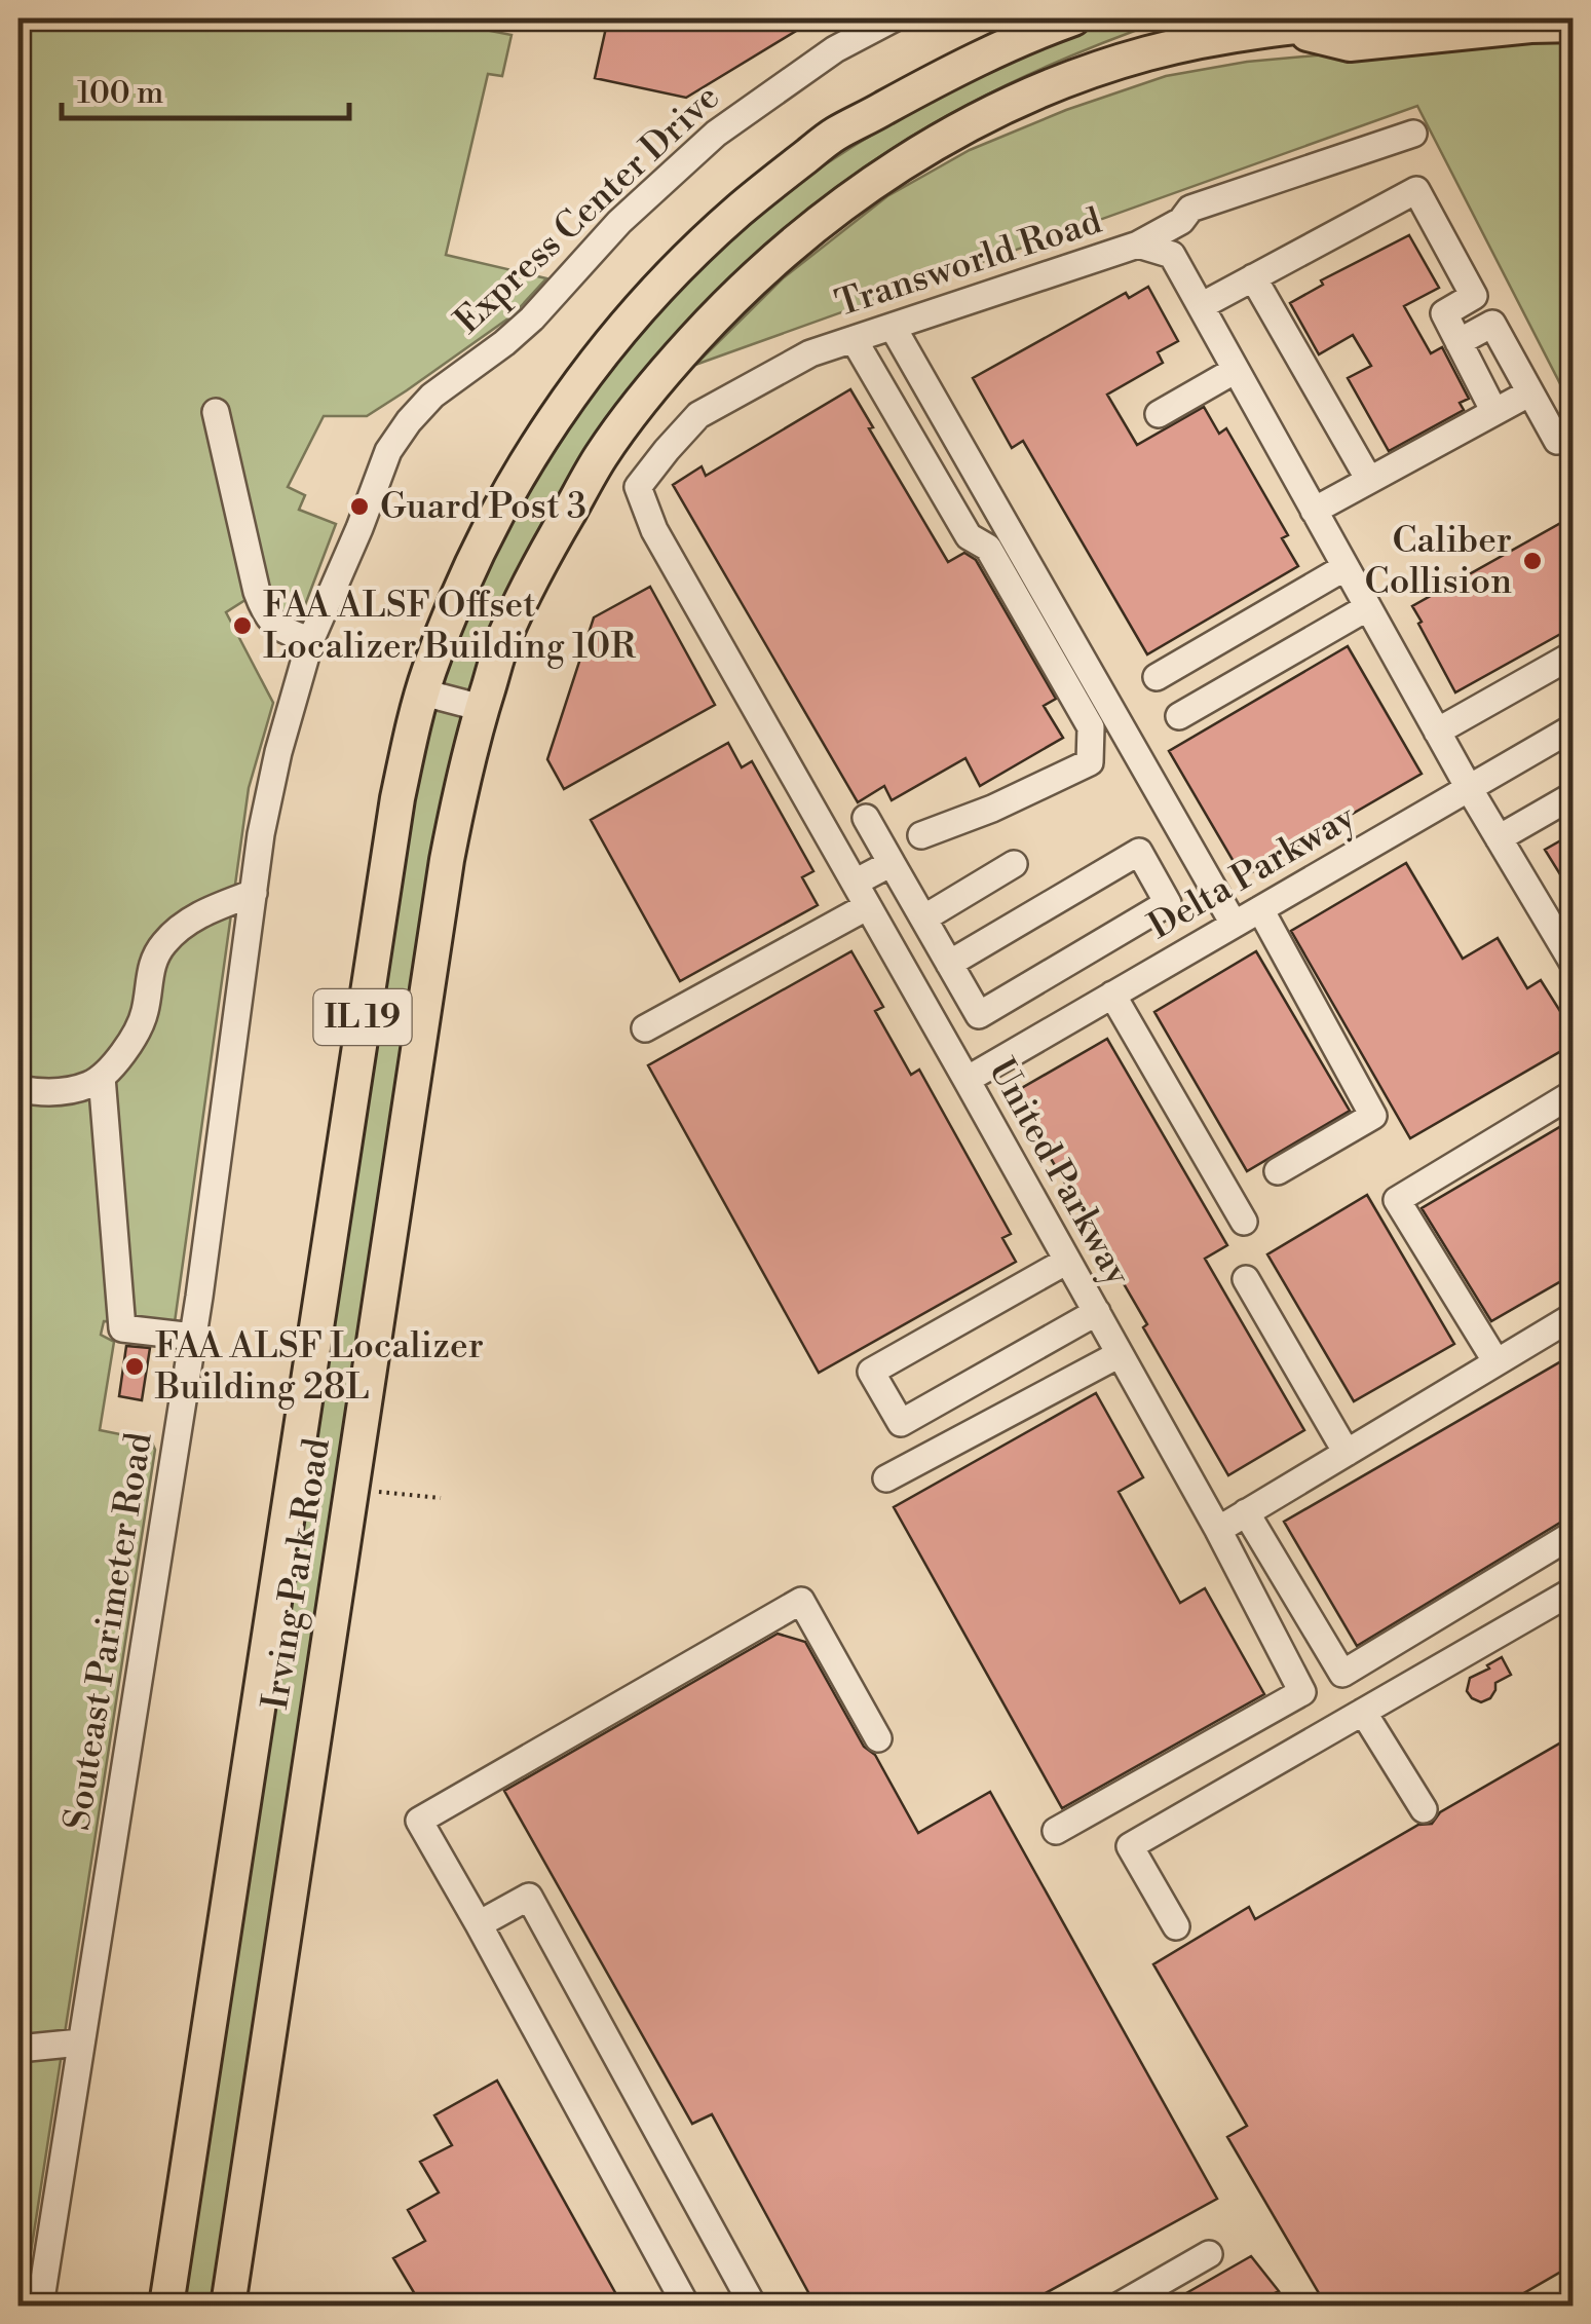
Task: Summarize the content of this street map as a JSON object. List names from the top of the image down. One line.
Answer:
{"streets":{"main road":["IL 19","Irving Park Road"],"street":["Express Center Drive","Transworld Road","Delta Parkway","United Parkway","Souteast Parimeter Road"]},"crossings":[["Express Center Drive","Souteast Parimeter Road"],["Transworld Road","Delta Parkway"],["Transworld Road","United Parkway"],["Delta Parkway","United Parkway"]],"places":["Guard Post 3","Caliber Collision","FAA ALSF Offset Localizer Building 10R","FAA ALSF Localizer Building 28L"],"scale_bar":"100 m"}
